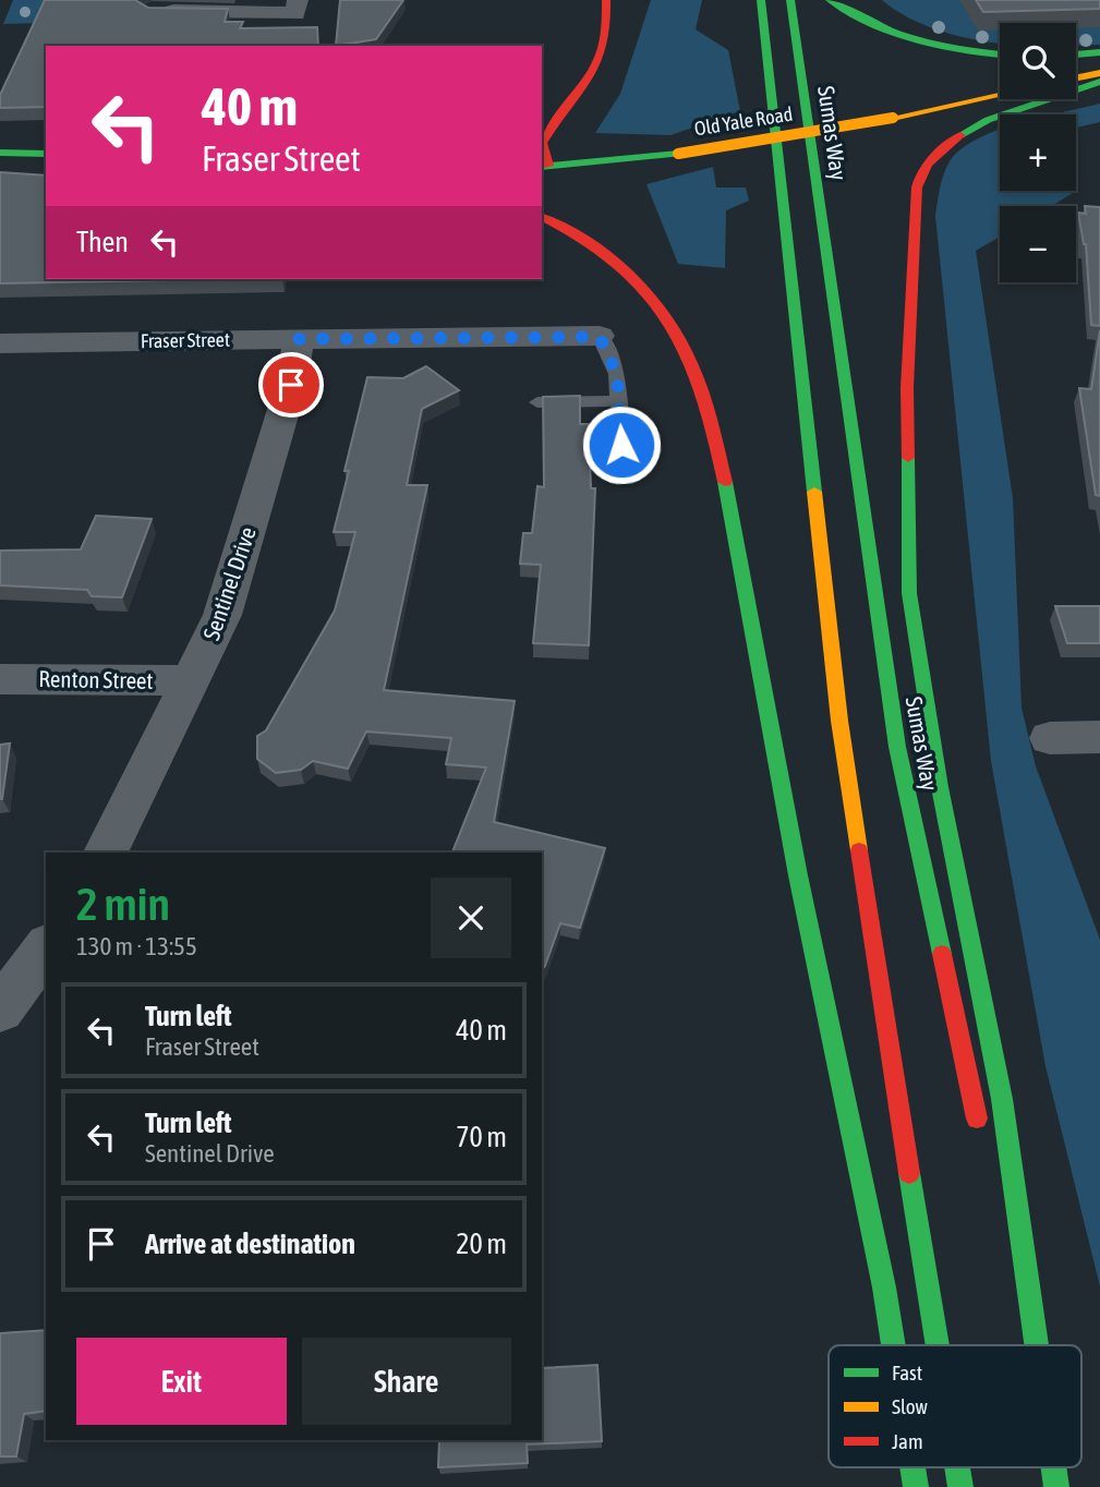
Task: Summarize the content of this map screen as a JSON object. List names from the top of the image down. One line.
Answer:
{"streets":{"main road":["Old Yale Road","Sumas Way"],"street":["Fraser Street","Sentinel Drive","Renton Street"]},"crossings":[["Fraser Street","Sentinel Drive"],["Sentinel Drive","Renton Street"]],"legend":["Fast","Slow","Jam"],"page":{"map_buttons":["+","−"],"turn":["40 m","Fraser Street"],"then":"Then","heading":["2 min","130 m · 13:55"],"list":[{"name":"Turn left","note":"Fraser Street","value":"40 m"},{"name":"Turn left","note":"Sentinel Drive","value":"70 m"},{"name":"Arrive at destination","value":"20 m"}],"buttons":["Exit","Share"]}}
